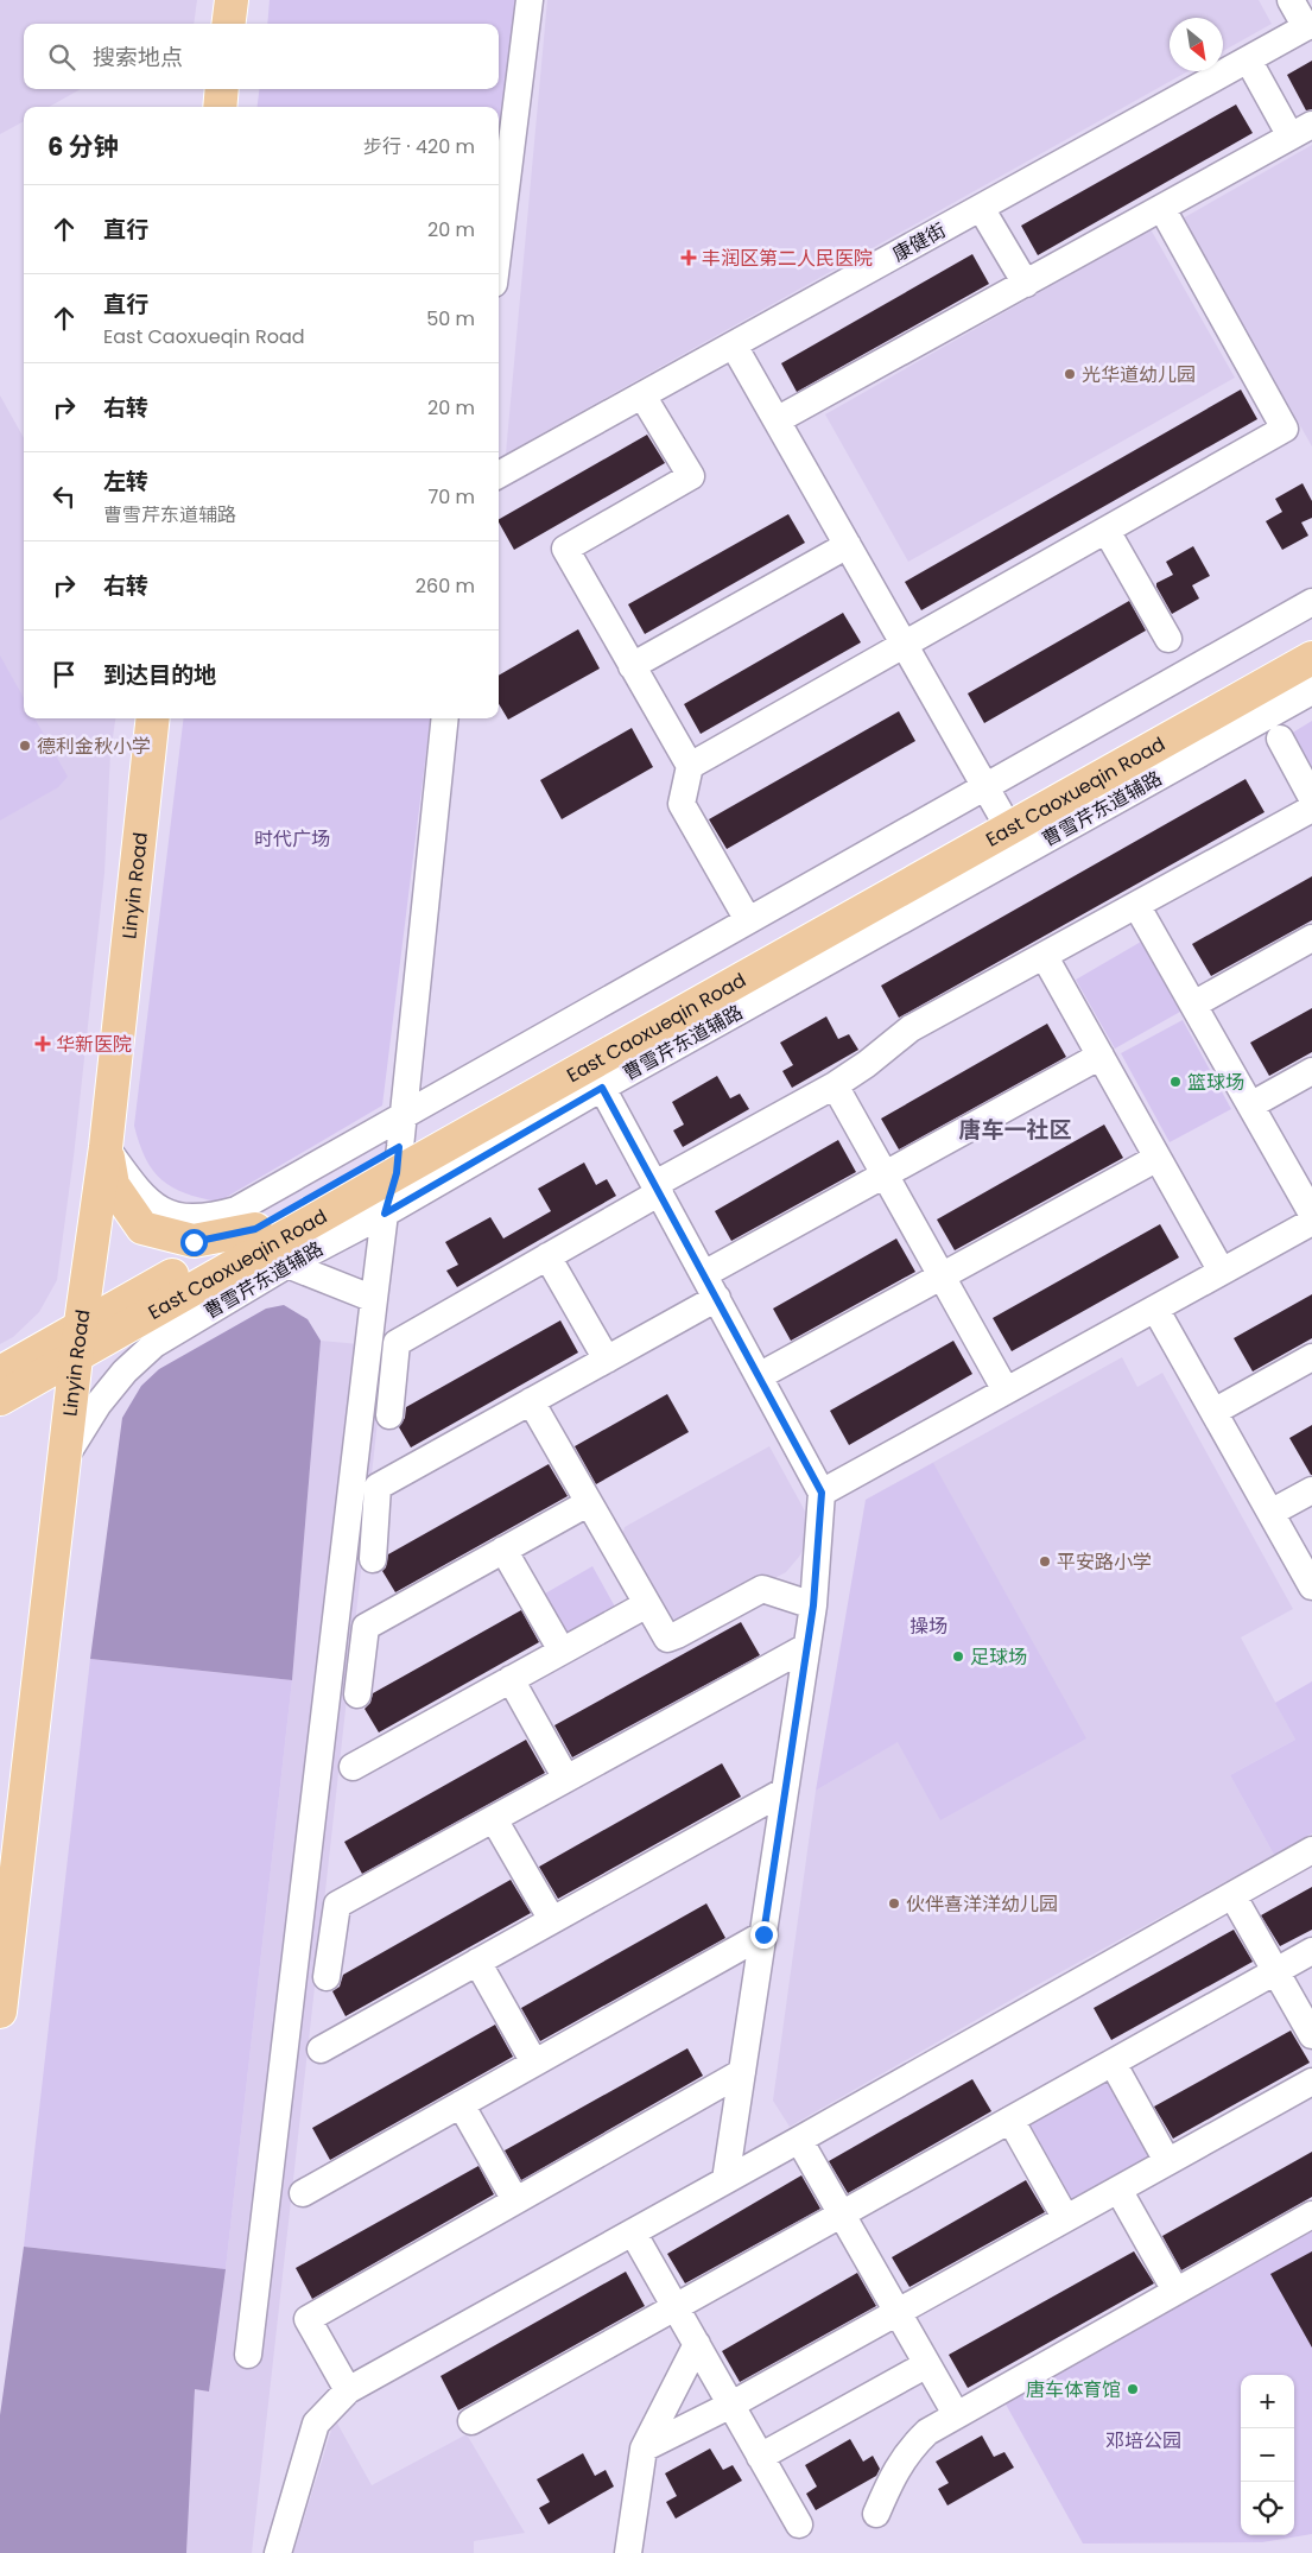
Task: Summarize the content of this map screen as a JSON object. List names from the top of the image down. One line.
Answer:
{"streets":{"main road":["East Caoxueqin Road","Linyin Road"],"street":["康健街","曹雪芹东道辅路"]},"crossings":[["East Caoxueqin Road","Linyin Road"],["曹雪芹东道辅路","Linyin Road"]],"districts":["唐车一社区"],"parks":["时代广场","操场","邓培公园"],"places":{"health":["丰润区第二人民医院","华新医院"],"other":["光华道幼儿园","德利金秋小学","篮球场","平安路小学","足球场","伙伴喜洋洋幼儿园","唐车体育馆"]},"north":"bottom right","page":{"search":"搜索地点","heading":["6 分钟","步行 · 420 m"],"list":[["直行","20 m"],["直行","East Caoxueqin Road","50 m"],["右转","20 m"],["左转","曹雪芹东道辅路","70 m"],["右转","260 m"],"到达目的地"],"map_buttons":["+","−"]}}
